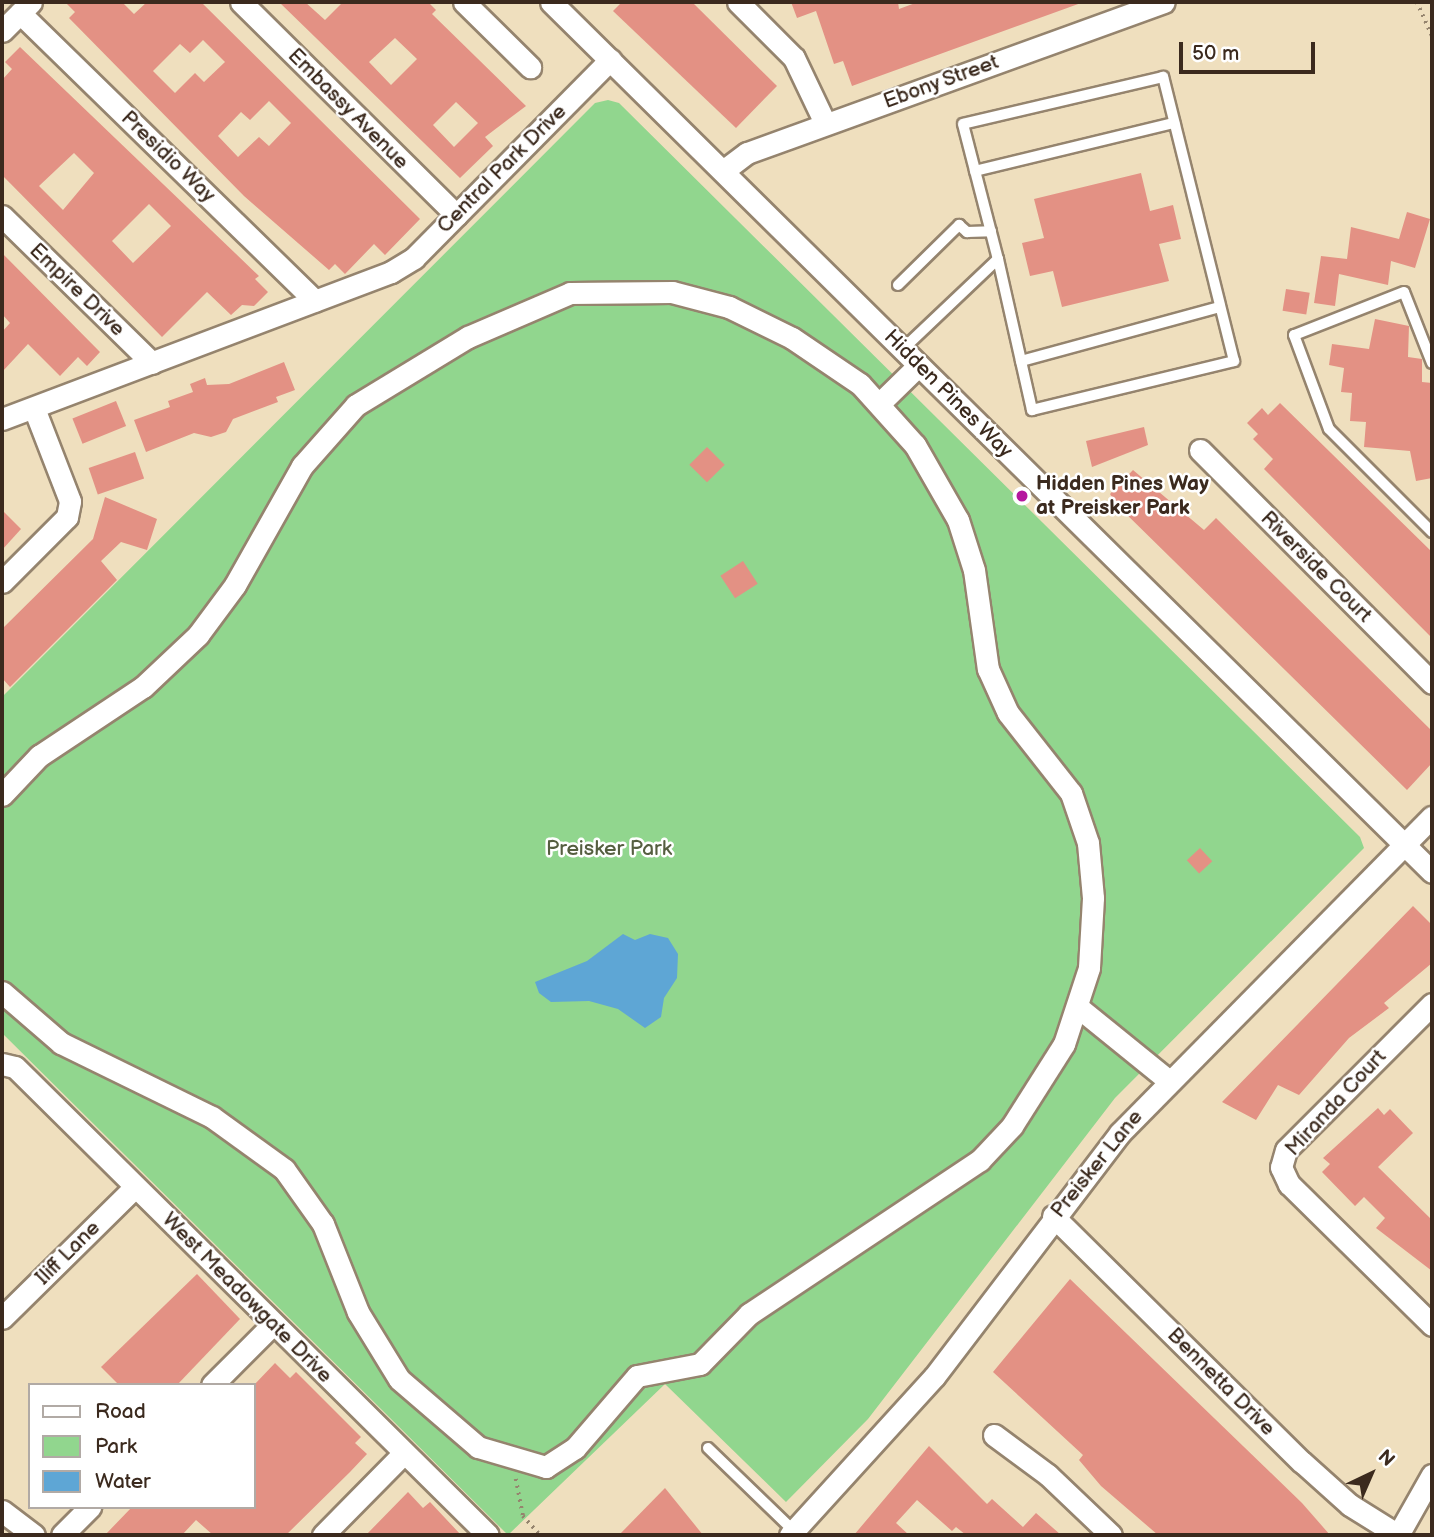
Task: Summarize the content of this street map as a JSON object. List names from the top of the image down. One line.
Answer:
{"streets":{"street":["Ebony Street","Embassy Avenue","Presidio Way","Central Park Drive","Empire Drive","Hidden Pines Way","Riverside Court","Miranda Court","Preisker Lane","Iliff Lane","West Meadowgate Drive","Bennetta Drive"]},"crossings":[["Ebony Street","Hidden Pines Way"],["Embassy Avenue","Central Park Drive"],["Presidio Way","Central Park Drive"],["Central Park Drive","Hidden Pines Way"],["Hidden Pines Way","Preisker Lane"],["Preisker Lane","Bennetta Drive"],["Iliff Lane","West Meadowgate Drive"]],"parks":["Preisker Park"],"places":["Hidden Pines Way at Preisker Park"],"legend":["Road","Park","Water"],"scale_bar":"50 m","north":"top right"}
